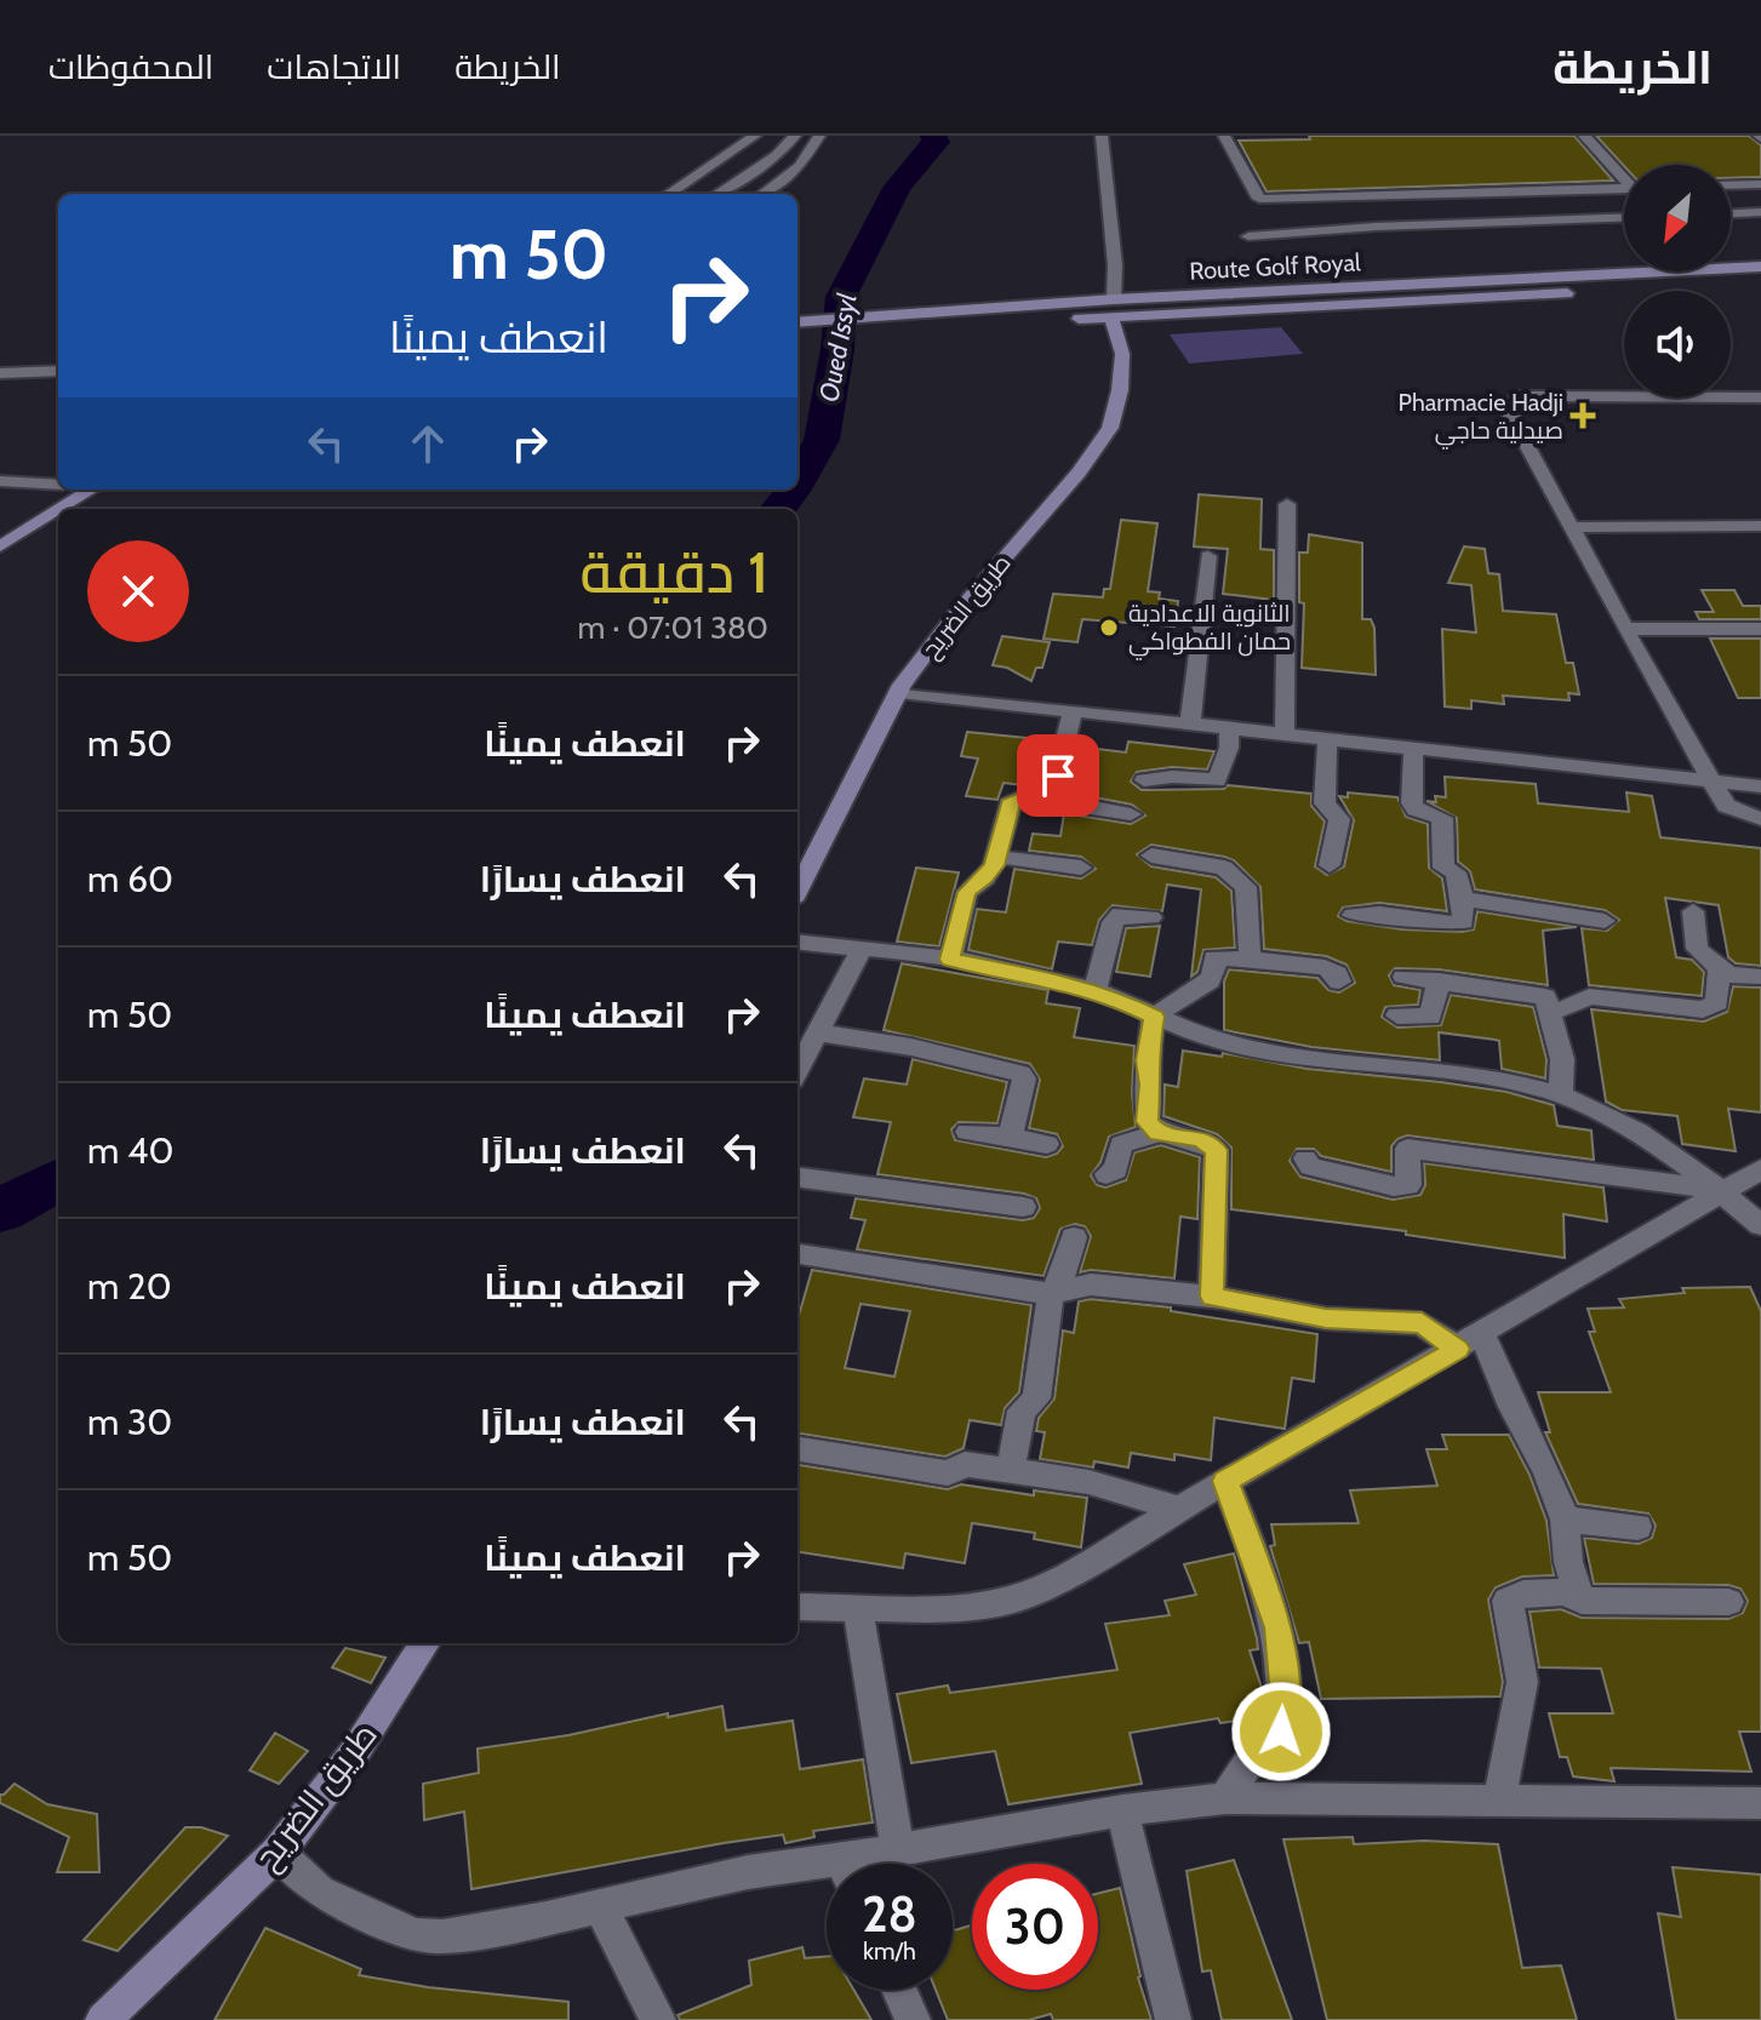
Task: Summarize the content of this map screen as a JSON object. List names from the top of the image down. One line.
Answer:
{"streets":{"street":["Route Golf Royal","طريق الضريح"]},"crossings":[["Route Golf Royal","طريق الضريح"]],"water":["Oued Issyl"],"places":{"health":["Pharmacie Hadji صيدلية حاجي"],"other":["الثانوية الاعدادية حمان الفطواكي"]},"north":"bottom left","page":{"header":"الخريطة","nav":["الخريطة","الاتجاهات","المحفوظات"],"turn":["50 m","انعطف يمينًا"],"heading":["1 دقيقة","380 m · 07:01"],"list":[{"name":"انعطف يمينًا","value":"50 m"},{"name":"انعطف يسارًا","value":"60 m"},{"name":"انعطف يمينًا","value":"50 m"},{"name":"انعطف يسارًا","value":"40 m"},{"name":"انعطف يمينًا","value":"20 m"},{"name":"انعطف يسارًا","value":"30 m"},{"name":"انعطف يمينًا","value":"50 m"}],"speed":"28 km/h","limit":"30"}}
